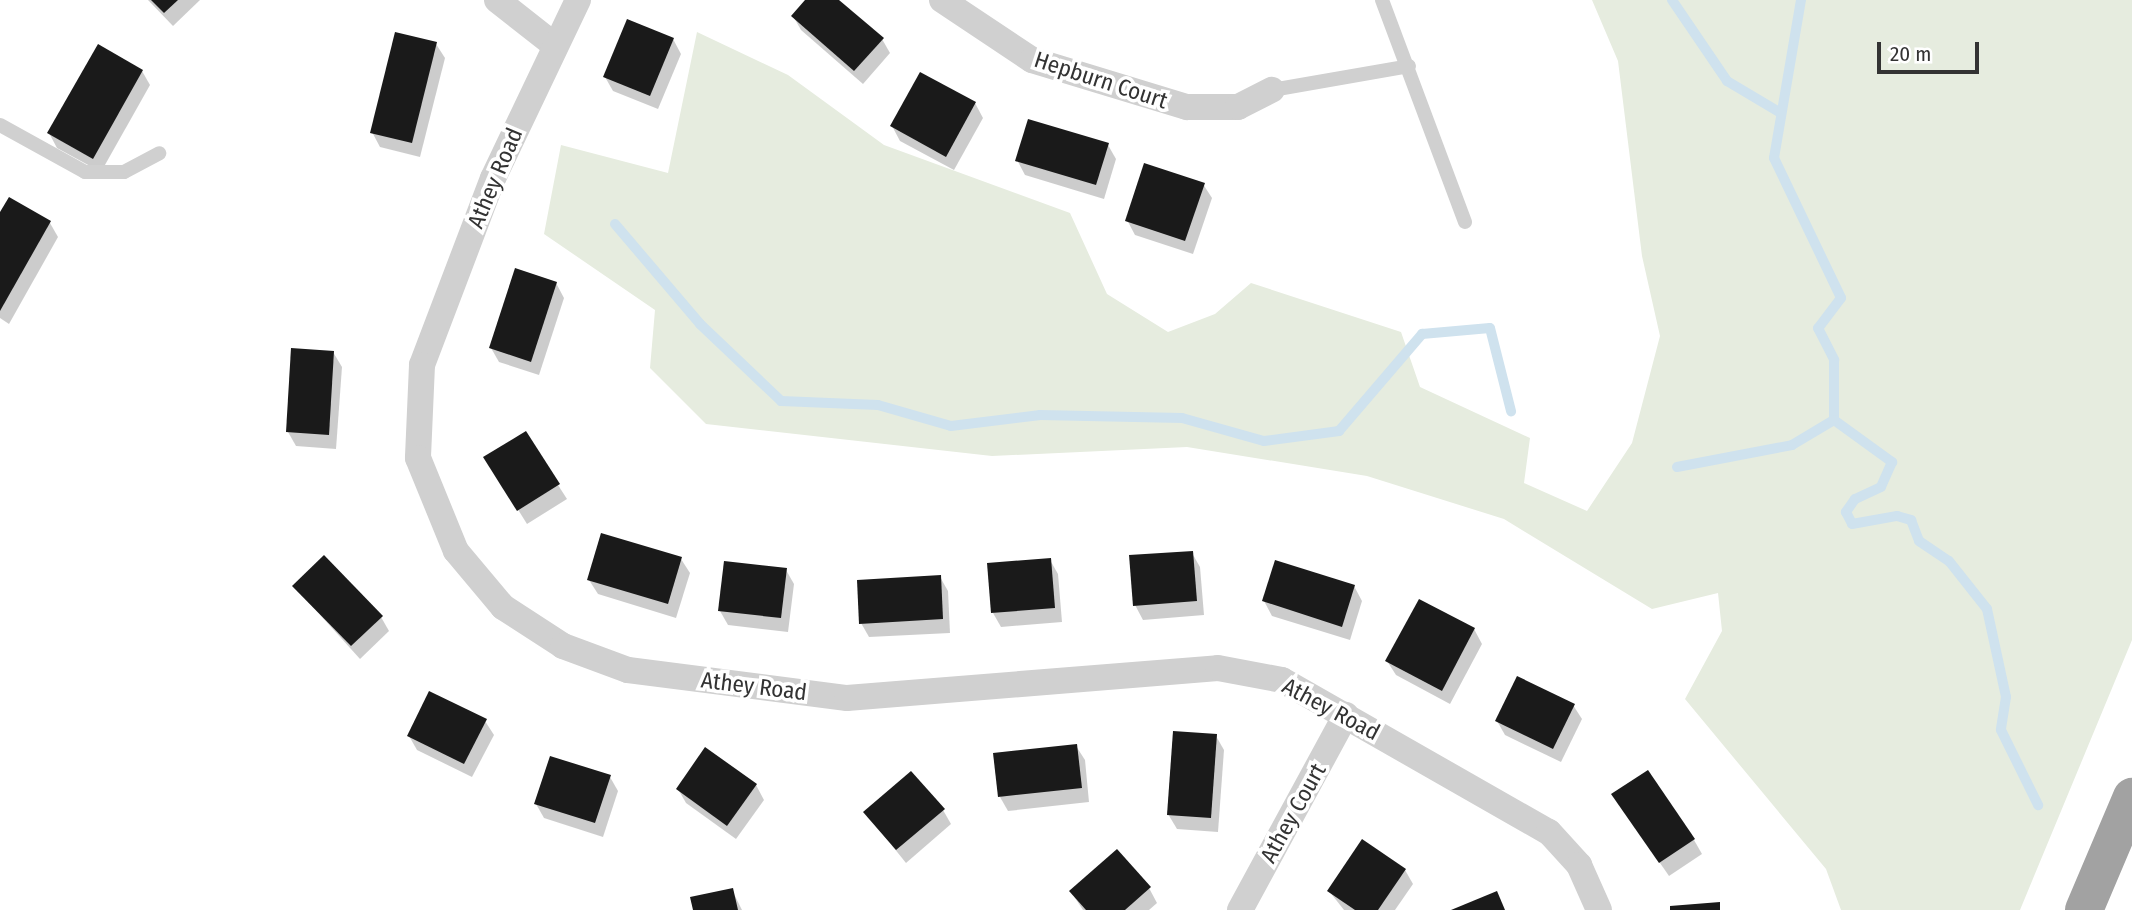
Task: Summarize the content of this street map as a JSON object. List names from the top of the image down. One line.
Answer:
{"streets":{"street":["Hepburn Court","Athey Road","Athey Court"]},"crossings":[["Athey Road","Athey Court"]],"scale_bar":"20 m"}
